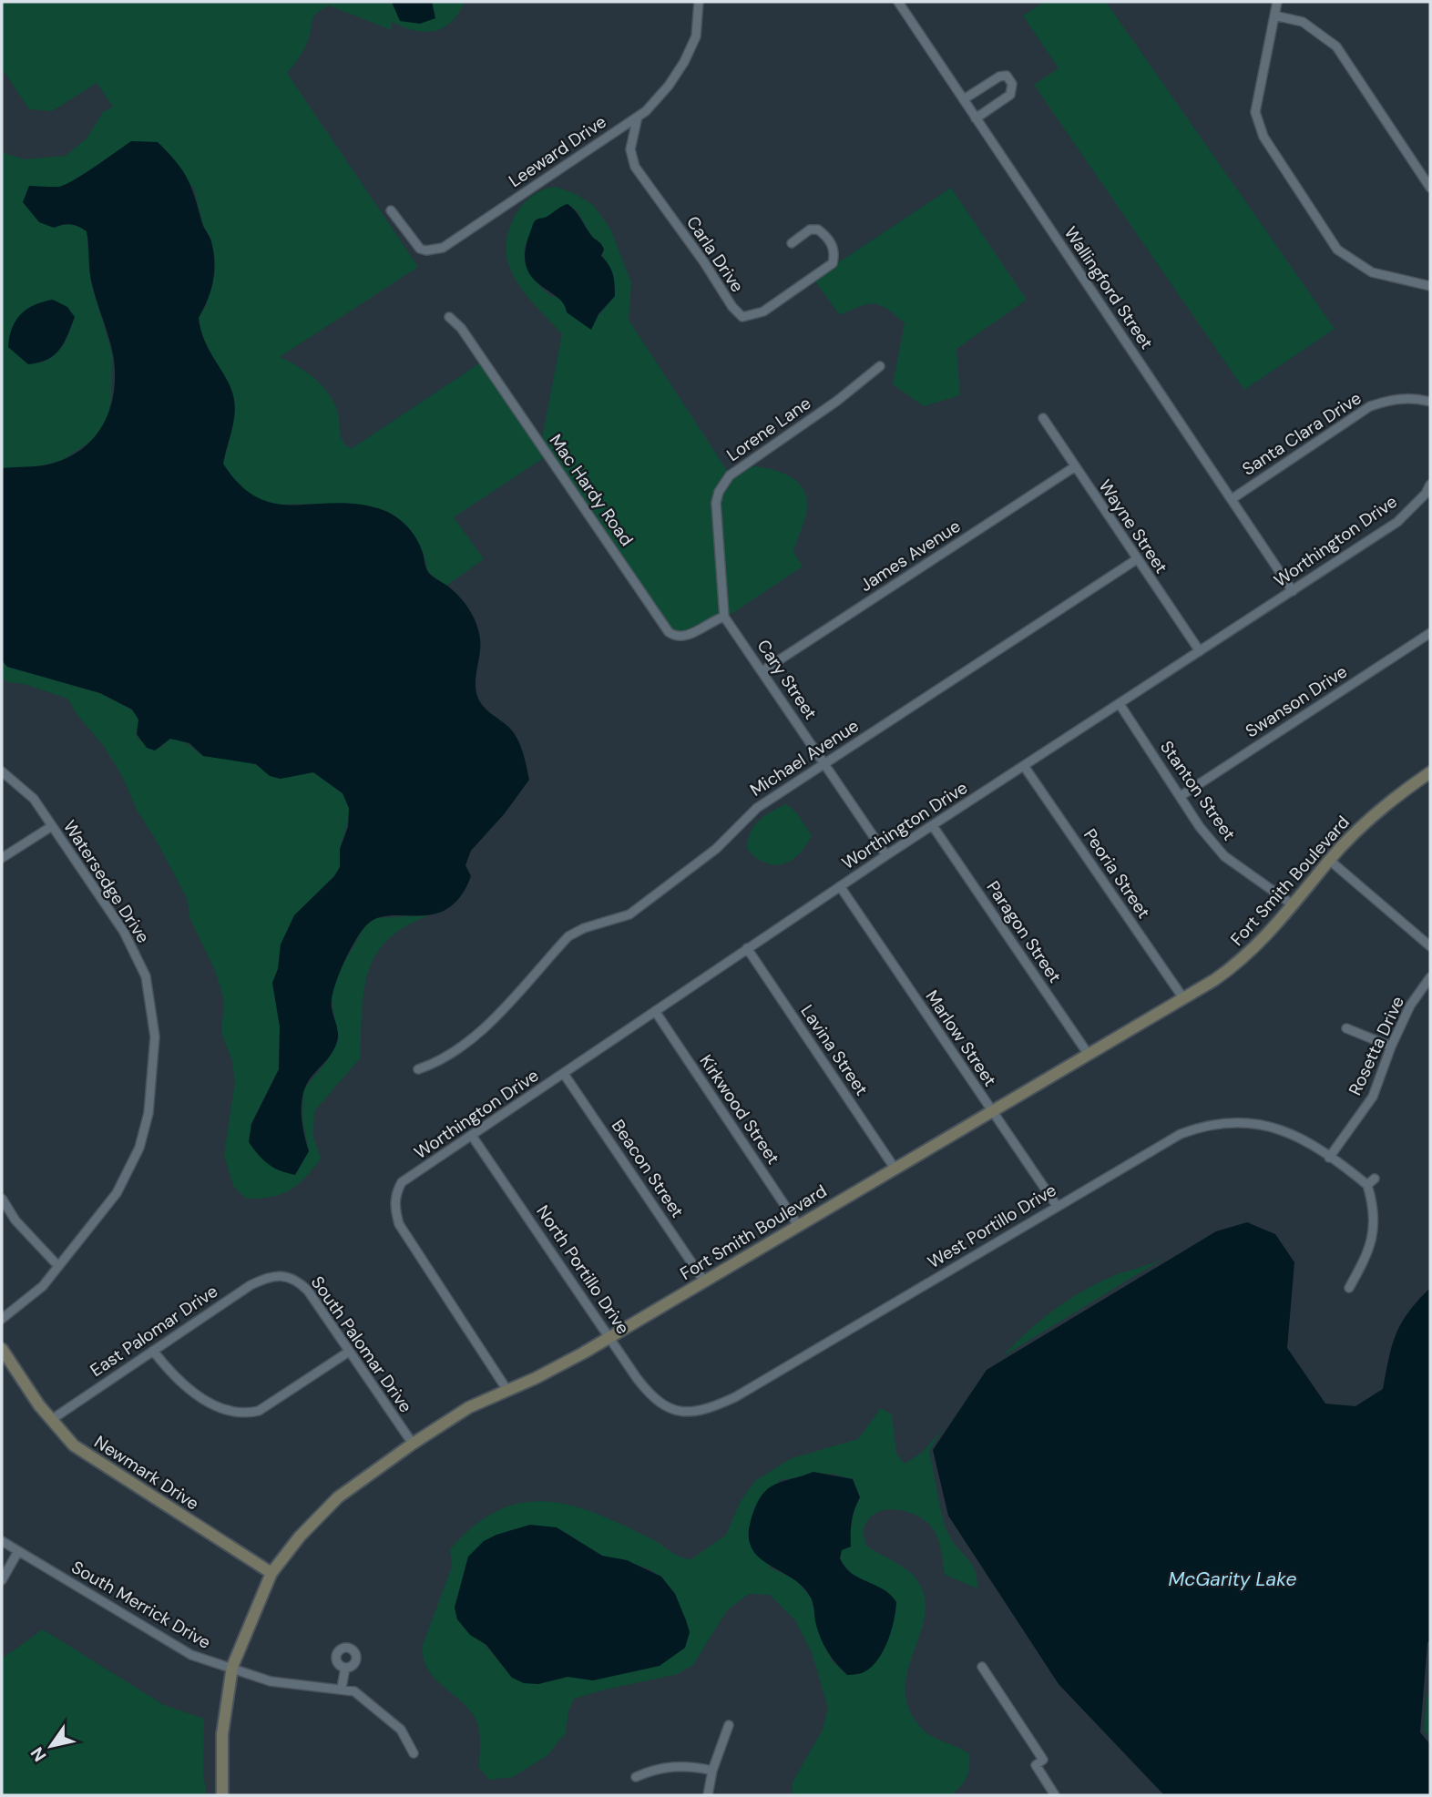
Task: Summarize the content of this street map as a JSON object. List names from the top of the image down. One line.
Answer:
{"streets":{"street":["Leeward Drive","Carla Drive","Wallingford Street","Lorene Lane","Santa Clara Drive","Mac Hardy Road","Wayne Street","Worthington Drive","James Avenue","Cary Street","Swanson Drive","Michael Avenue","Stanton Street","Peoria Street","Fort Smith Boulevard","Watersedge Drive","Paragon Street","Marlow Street","Rosetta Drive","Lavina Street","Kirkwood Street","Beacon Street","West Portillo Drive","North Portillo Drive","East Palomar Drive","South Palomar Drive","Newmark Drive","South Merrick Drive"]},"crossings":[["Leeward Drive","Carla Drive"],["Wallingford Street","Santa Clara Drive"],["Wallingford Street","Worthington Drive"],["Lorene Lane","Mac Hardy Road"],["Lorene Lane","Cary Street"],["Mac Hardy Road","Cary Street"],["Wayne Street","Worthington Drive"],["Wayne Street","James Avenue"],["Wayne Street","Michael Avenue"],["Worthington Drive","Cary Street"],["Worthington Drive","Stanton Street"],["Worthington Drive","Peoria Street"],["Worthington Drive","Fort Smith Boulevard"],["Worthington Drive","Paragon Street"],["Worthington Drive","Marlow Street"],["Worthington Drive","Lavina Street"],["Worthington Drive","Kirkwood Street"],["Worthington Drive","Beacon Street"],["Worthington Drive","North Portillo Drive"],["James Avenue","Cary Street"],["Cary Street","Michael Avenue"],["Swanson Drive","Stanton Street"],["Stanton Street","Fort Smith Boulevard"],["Peoria Street","Fort Smith Boulevard"],["Fort Smith Boulevard","Paragon Street"],["Fort Smith Boulevard","Marlow Street"],["Fort Smith Boulevard","Lavina Street"],["Fort Smith Boulevard","Kirkwood Street"],["Fort Smith Boulevard","Beacon Street"],["Fort Smith Boulevard","North Portillo Drive"],["Fort Smith Boulevard","South Palomar Drive"],["Fort Smith Boulevard","Newmark Drive"],["Fort Smith Boulevard","South Merrick Drive"],["Marlow Street","West Portillo Drive"],["Rosetta Drive","West Portillo Drive"],["West Portillo Drive","North Portillo Drive"],["East Palomar Drive","South Palomar Drive"],["East Palomar Drive","Newmark Drive"]],"water":["McGarity Lake"],"north":"bottom left"}
